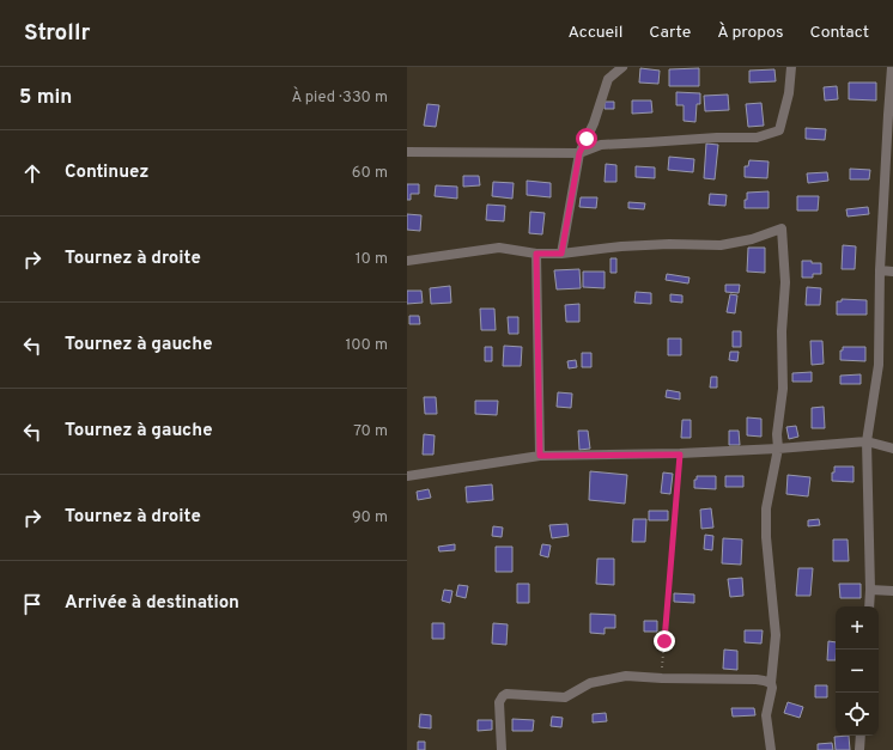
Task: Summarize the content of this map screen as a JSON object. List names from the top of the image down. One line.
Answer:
{"page":{"header":"Strollr","nav":["Accueil","Carte","À propos","Contact"],"heading":["5 min","À pied · 330 m"],"list":[["Continuez","60 m"],["Tournez à droite","10 m"],["Tournez à gauche","100 m"],["Tournez à gauche","70 m"],["Tournez à droite","90 m"],"Arrivée à destination"],"map_buttons":["+","−"]}}
